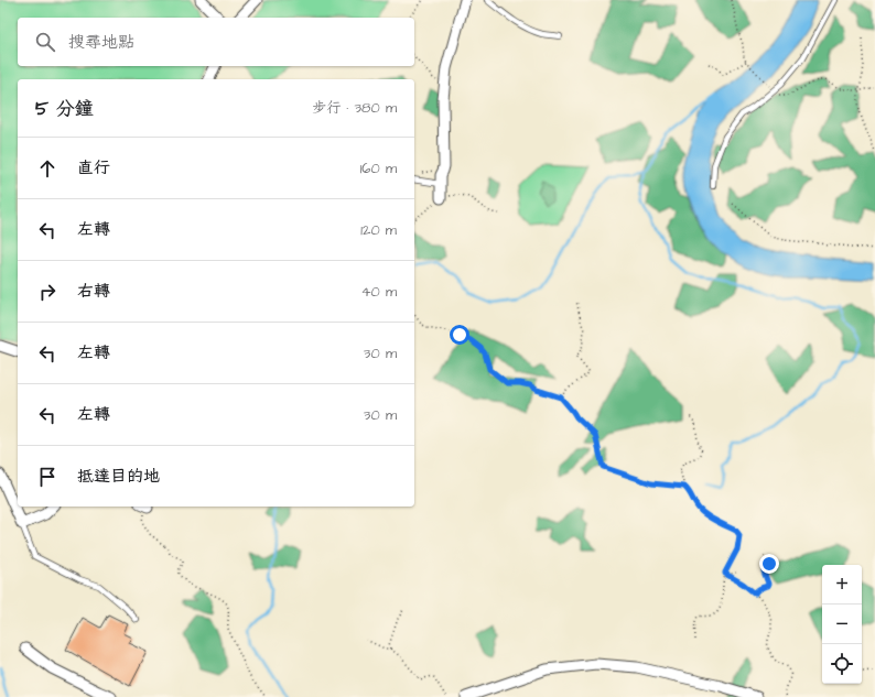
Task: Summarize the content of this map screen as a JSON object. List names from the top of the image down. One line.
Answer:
{"page":{"search":"搜尋地點","heading":["5 分鐘","步行 · 380 m"],"list":[["直行","160 m"],["左轉","120 m"],["右轉","40 m"],["左轉","30 m"],["左轉","30 m"],"抵達目的地"],"map_buttons":["+","−"]}}
